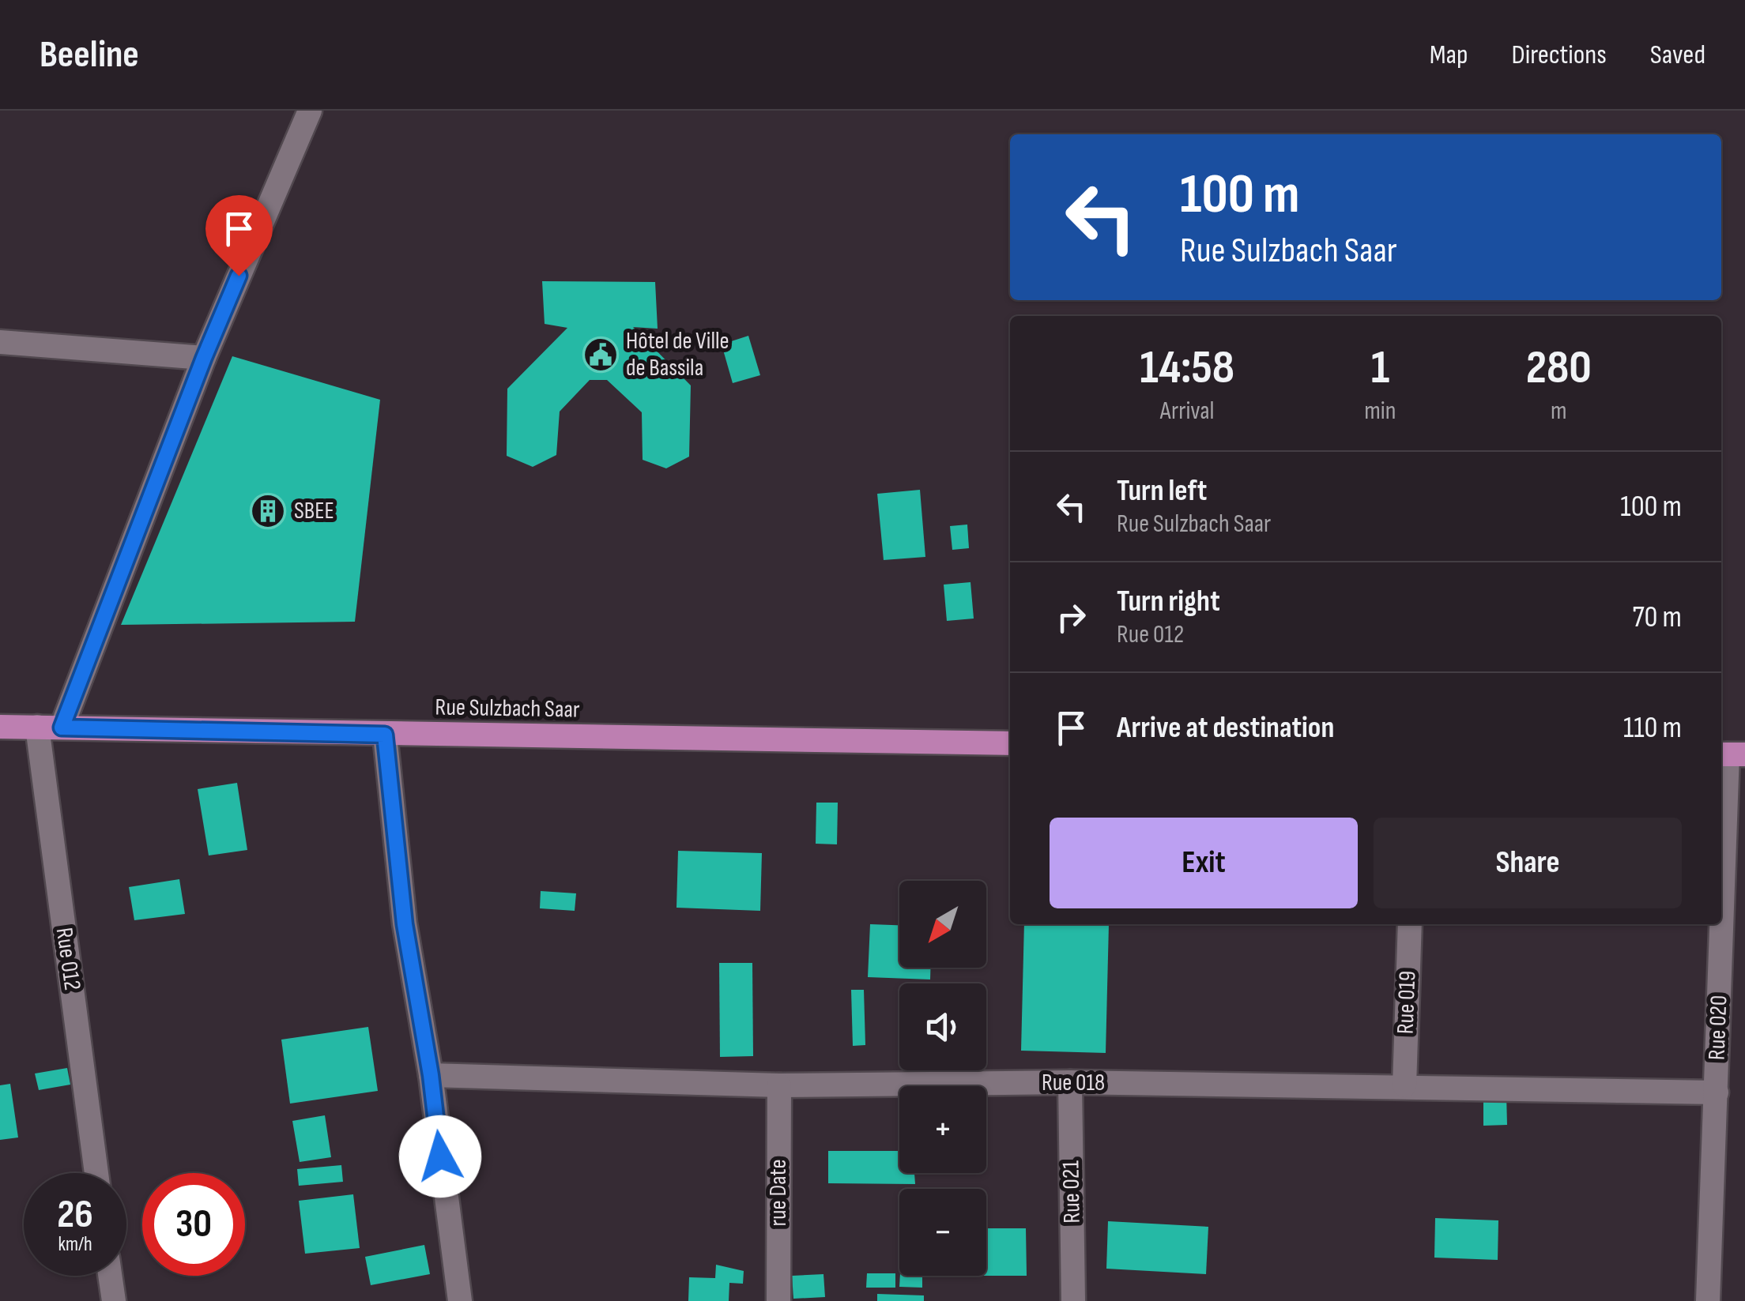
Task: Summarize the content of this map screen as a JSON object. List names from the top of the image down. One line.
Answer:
{"streets":{"highway":["Rue Sulzbach Saar"],"street":["Rue 012","Rue 019","Rue 020","Rue 018","Rue 021","rue Date"]},"crossings":[["Rue Sulzbach Saar","Rue 012"],["Rue 019","Rue 018"],["Rue 020","Rue 018"],["Rue 018","Rue 021"],["Rue 018","rue Date"]],"places":{"public building":["Hôtel de Ville de Bassila"],"building":["SBEE"]},"north":"bottom left","page":{"header":"Beeline","nav":["Map","Directions","Saved"],"turn":["100 m","Rue Sulzbach Saar"],"eta":["14:58","Arrival","1","min","280","m"],"list":[{"name":"Turn left","note":"Rue Sulzbach Saar","value":"100 m"},{"name":"Turn right","note":"Rue 012","value":"70 m"},{"name":"Arrive at destination","value":"110 m"}],"buttons":["Exit","Share"],"map_buttons":["+","−"],"speed":"26 km/h","limit":"30"}}
